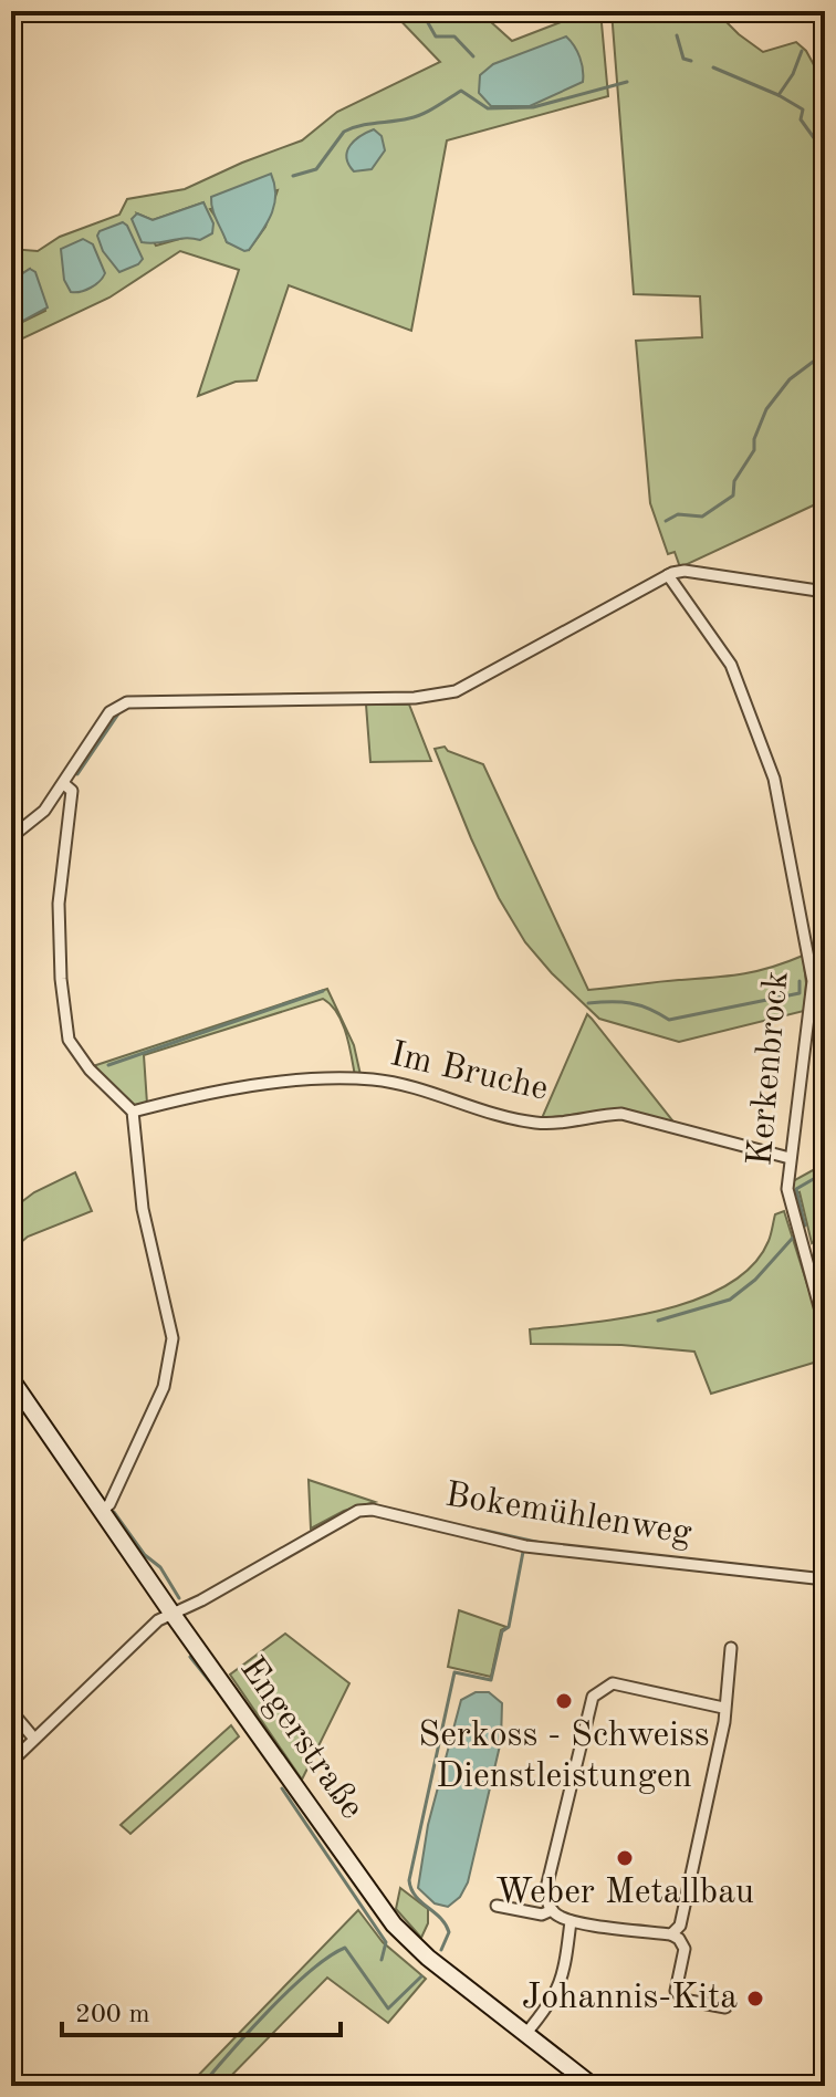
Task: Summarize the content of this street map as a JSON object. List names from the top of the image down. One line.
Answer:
{"streets":{"main road":["Engerstraße"],"street":["Kerkenbrock","Im Bruche","Bokemühlenweg"]},"crossings":[["Kerkenbrock","Im Bruche"],["Bokemühlenweg","Engerstraße"]],"places":["Serkoss - Schweiss Dienstleistungen","Weber Metallbau","Johannis-Kita"],"scale_bar":"200 m"}
